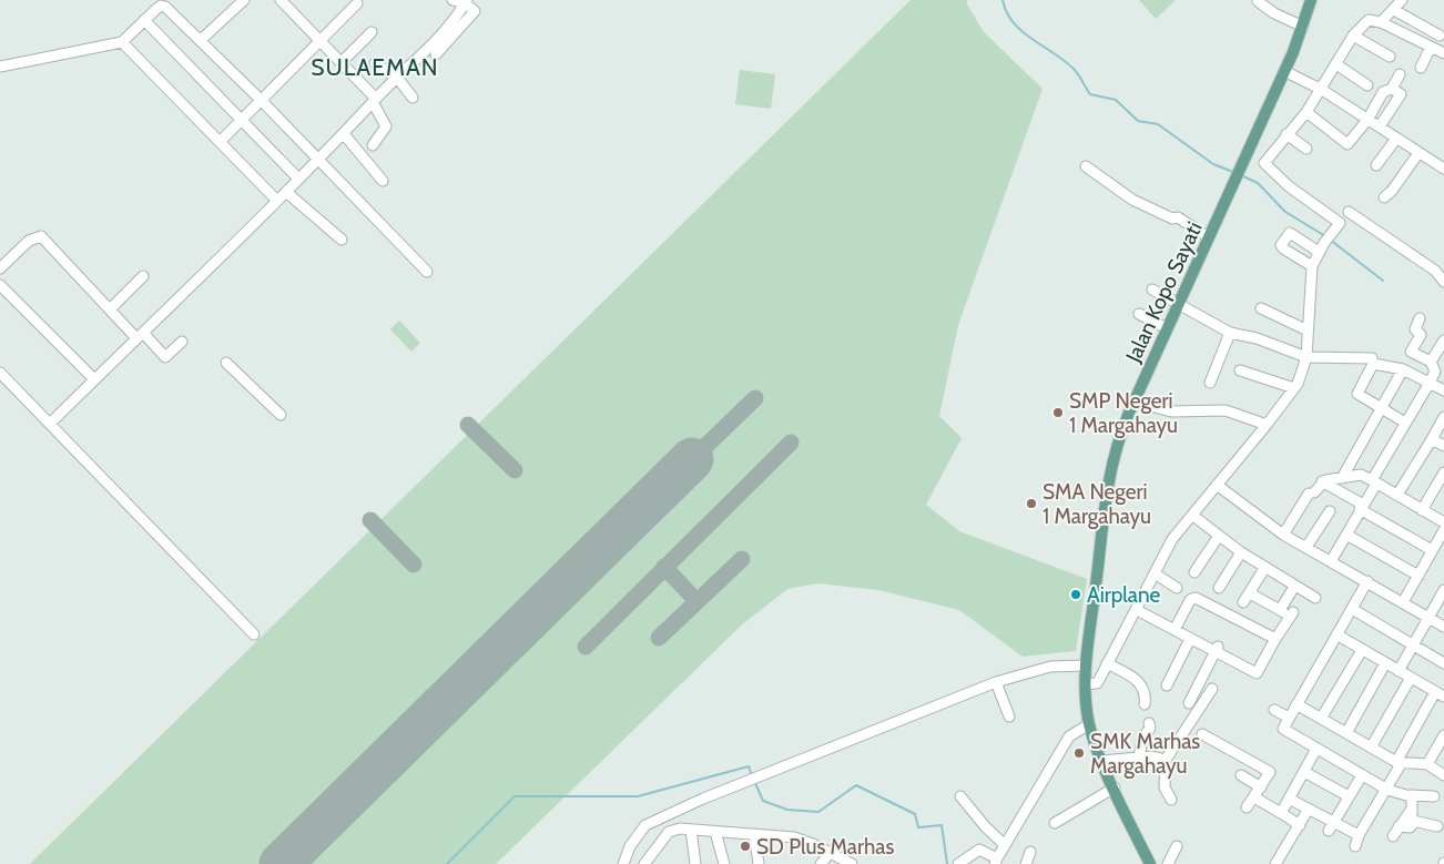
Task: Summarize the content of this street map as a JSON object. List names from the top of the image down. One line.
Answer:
{"streets":{"main road":["Jalan Kopo Sayati"]},"districts":["SULAEMAN"],"places":["SMP Negeri 1 Margahayu","SMA Negeri 1 Margahayu","Airplane","SMK Marhas Margahayu","SD Plus Marhas"]}
